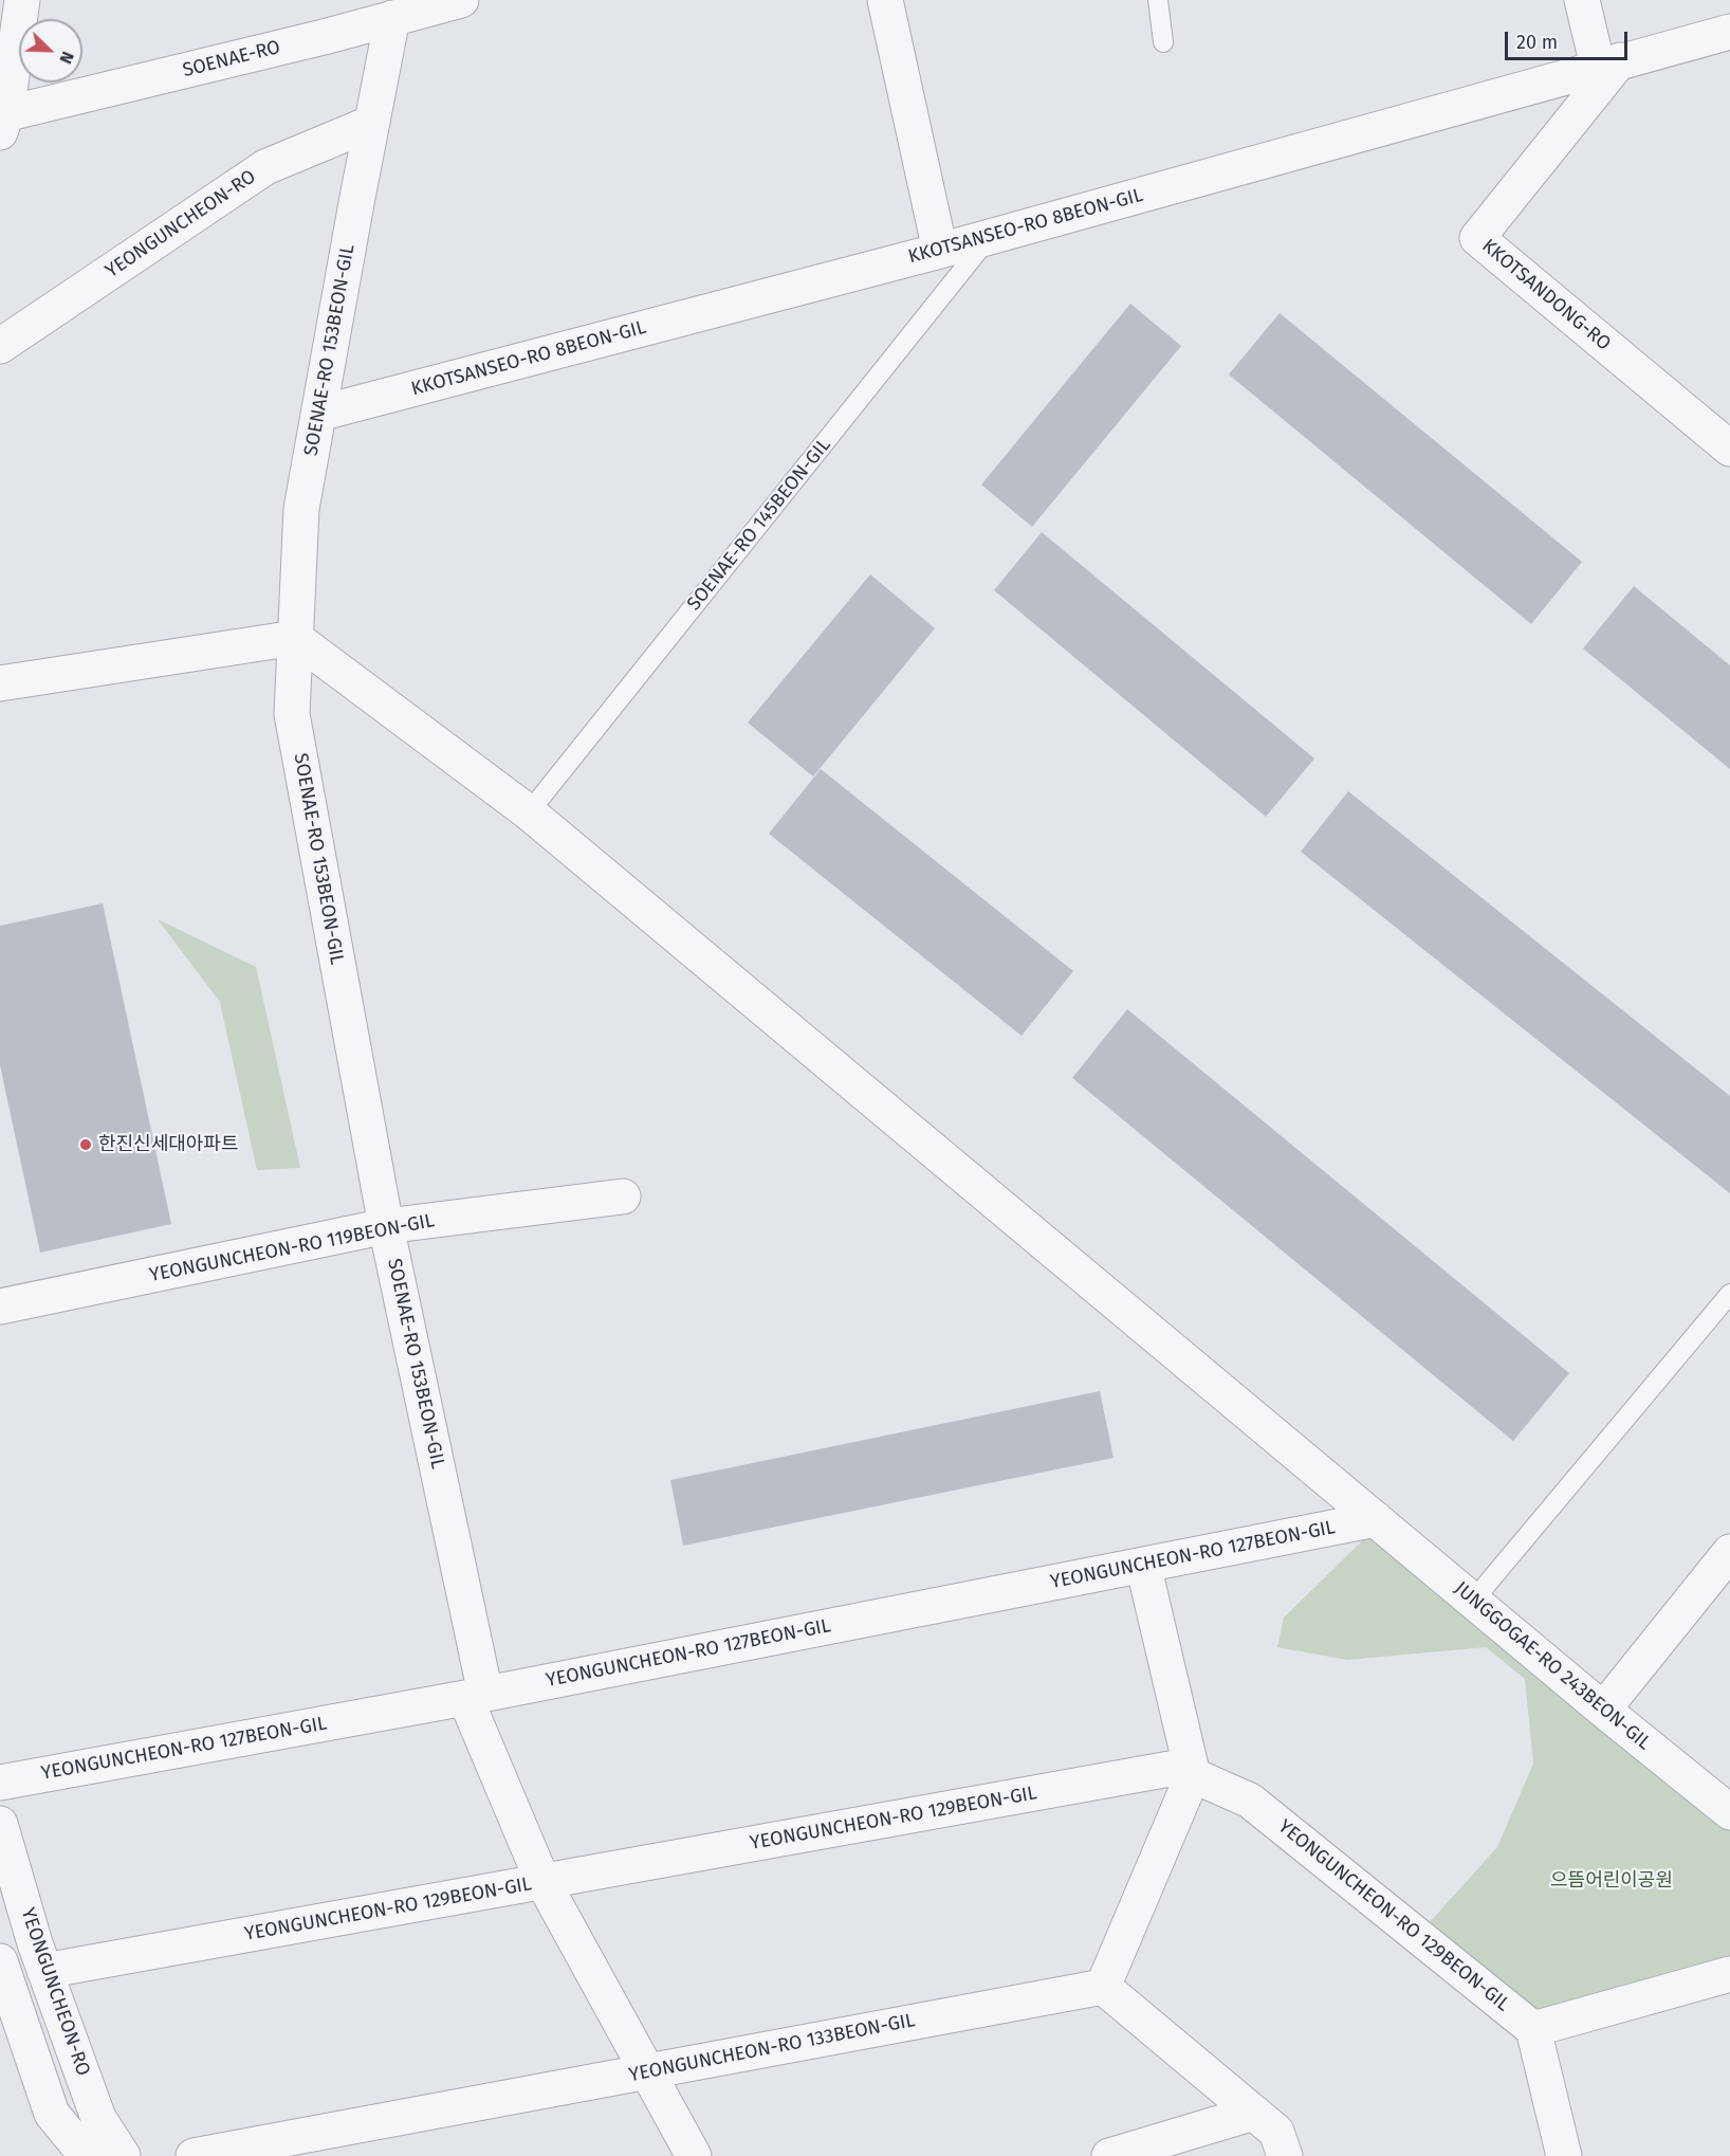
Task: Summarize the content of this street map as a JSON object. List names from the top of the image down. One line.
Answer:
{"streets":{"street":["SOENAE-RO","YEONGUNCHEON-RO","KKOTSANSEO-RO 8BEON-GIL","KKOTSANDONG-RO","SOENAE-RO 153BEON-GIL","YEONGUNCHEON-RO 119BEON-GIL","YEONGUNCHEON-RO 127BEON-GIL","JUNGGOGAE-RO 243BEON-GIL","YEONGUNCHEON-RO 129BEON-GIL","YEONGUNCHEON-RO 133BEON-GIL"],"lane":["SOENAE-RO 145BEON-GIL"]},"crossings":[["SOENAE-RO","SOENAE-RO 153BEON-GIL"],["YEONGUNCHEON-RO","SOENAE-RO 153BEON-GIL"],["YEONGUNCHEON-RO","YEONGUNCHEON-RO 129BEON-GIL"],["KKOTSANSEO-RO 8BEON-GIL","KKOTSANDONG-RO"],["KKOTSANSEO-RO 8BEON-GIL","SOENAE-RO 153BEON-GIL"],["KKOTSANSEO-RO 8BEON-GIL","SOENAE-RO 145BEON-GIL"],["SOENAE-RO 153BEON-GIL","YEONGUNCHEON-RO 119BEON-GIL"],["SOENAE-RO 153BEON-GIL","YEONGUNCHEON-RO 127BEON-GIL"],["SOENAE-RO 153BEON-GIL","JUNGGOGAE-RO 243BEON-GIL"],["SOENAE-RO 153BEON-GIL","YEONGUNCHEON-RO 129BEON-GIL"],["SOENAE-RO 153BEON-GIL","YEONGUNCHEON-RO 133BEON-GIL"],["SOENAE-RO 145BEON-GIL","JUNGGOGAE-RO 243BEON-GIL"],["YEONGUNCHEON-RO 127BEON-GIL","JUNGGOGAE-RO 243BEON-GIL"]],"parks":["으뜸어린이공원"],"places":["한진신세대아파트"],"scale_bar":"20 m","north":"bottom right"}
